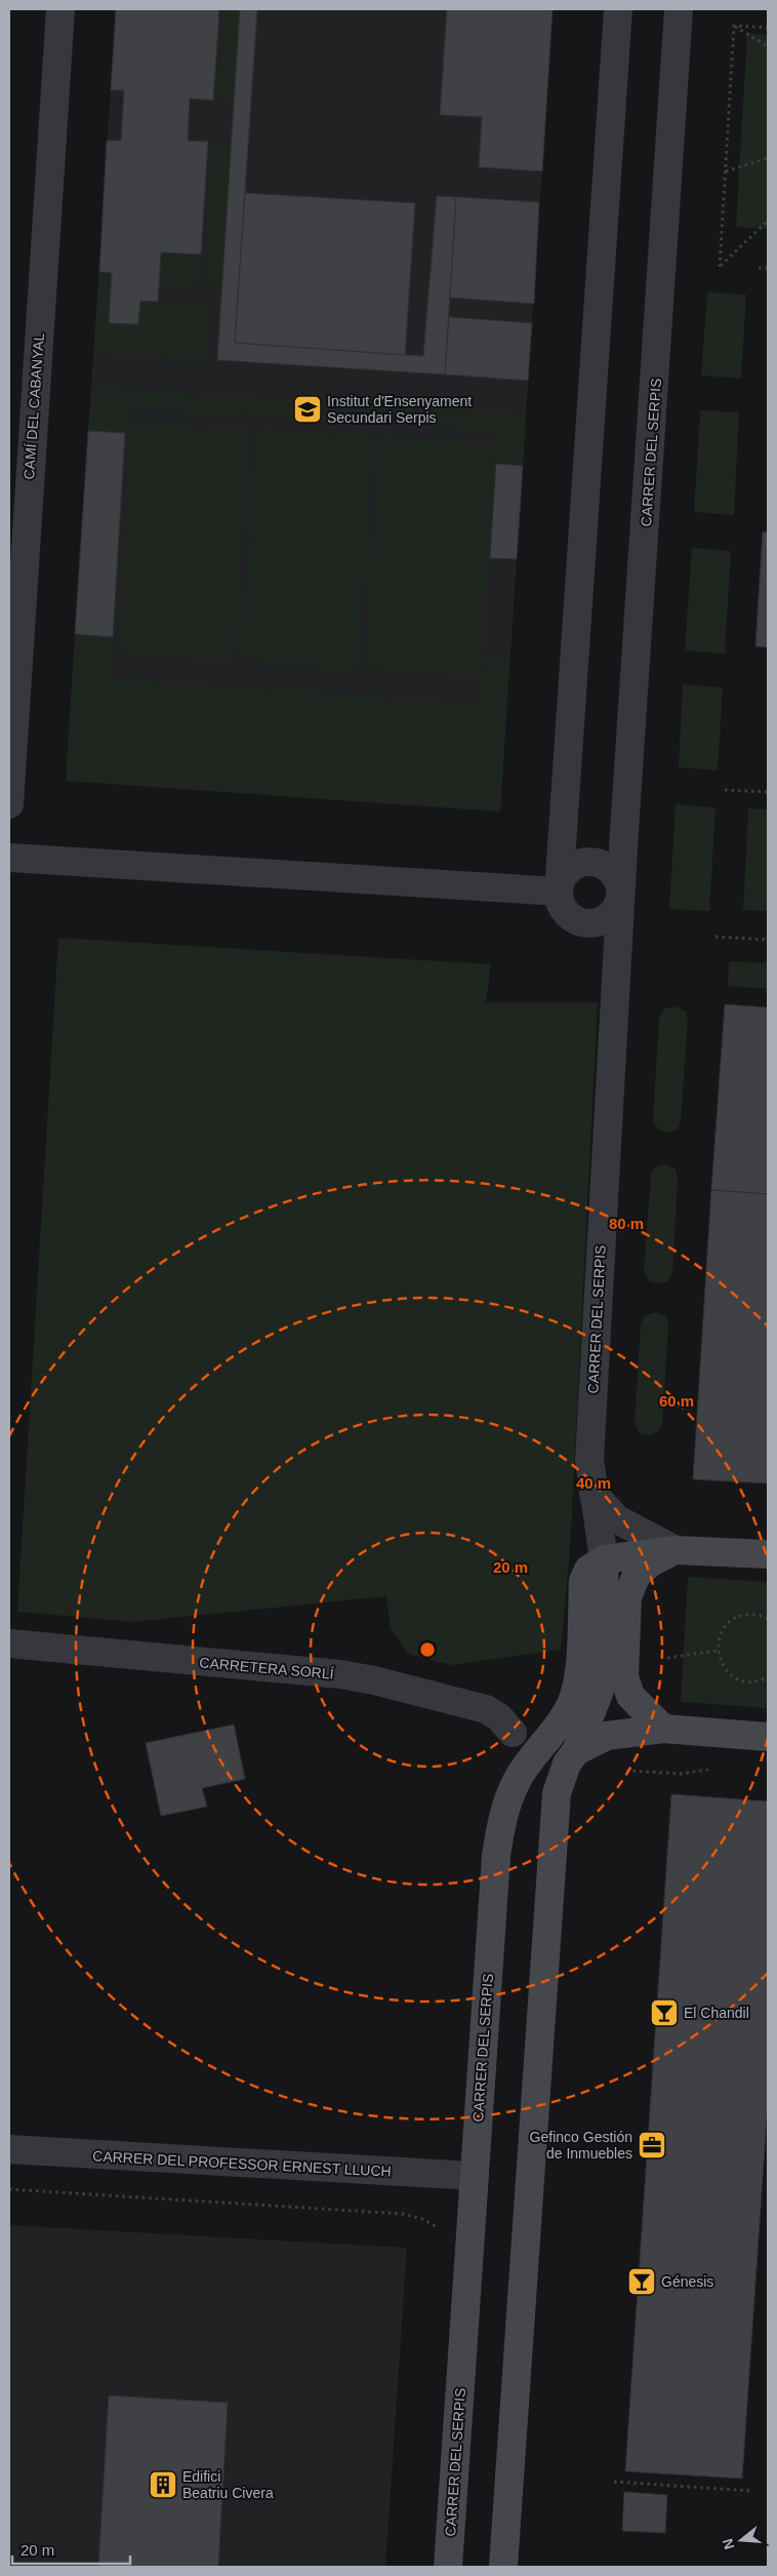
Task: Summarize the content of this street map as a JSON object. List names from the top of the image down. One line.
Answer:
{"streets":{"street":["CAMÍ DEL CABANYAL","CARRER DEL SERPIS","CARRETERA SORLÍ","CARRER DEL PROFESSOR ERNEST LLUCH"]},"crossings":[["CARRER DEL SERPIS","CARRER DEL PROFESSOR ERNEST LLUCH"]],"places":{"school or university":["Institut d'Ensenyament Secundari Serpis"],"bar":["El Chandil","Génesis"],"office":["Gefinco Gestión de Inmuebles"],"building":["Edifici Beatriu Civera"]},"scale_bar":"20 m","north":"left","rings":["80 m","60 m","40 m","20 m"]}
